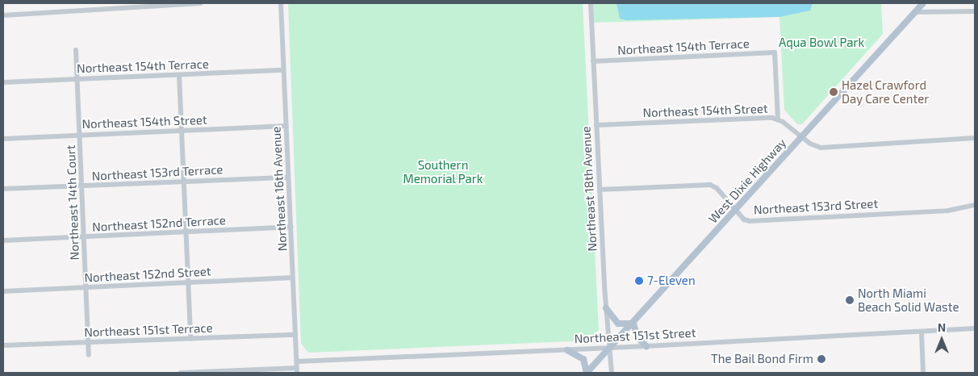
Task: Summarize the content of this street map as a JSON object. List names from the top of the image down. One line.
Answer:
{"streets":{"main road":["West Dixie Highway"],"street":["Northeast 154th Terrace","Northeast 154th Street","Northeast 153rd Terrace","Northeast 16th Avenue","Northeast 18th Avenue","Northeast 14th Court","Northeast 153rd Street","Northeast 152nd Terrace","Northeast 152nd Street","Northeast 151st Terrace","Northeast 151st Street"]},"crossings":[["Northeast 154th Terrace","Northeast 154th Street"],["Northeast 154th Terrace","Northeast 16th Avenue"],["Northeast 154th Terrace","Northeast 18th Avenue"],["Northeast 154th Terrace","Northeast 14th Court"],["Northeast 154th Street","West Dixie Highway"],["Northeast 154th Street","Northeast 16th Avenue"],["Northeast 154th Street","Northeast 18th Avenue"],["Northeast 154th Street","Northeast 14th Court"],["Northeast 153rd Terrace","Northeast 16th Avenue"],["Northeast 153rd Terrace","Northeast 14th Court"],["West Dixie Highway","Northeast 18th Avenue"],["West Dixie Highway","Northeast 153rd Street"],["West Dixie Highway","Northeast 151st Street"],["Northeast 16th Avenue","Northeast 152nd Terrace"],["Northeast 16th Avenue","Northeast 152nd Street"],["Northeast 16th Avenue","Northeast 151st Terrace"],["Northeast 16th Avenue","Northeast 151st Street"],["Northeast 18th Avenue","Northeast 153rd Street"],["Northeast 18th Avenue","Northeast 151st Street"],["Northeast 14th Court","Northeast 152nd Terrace"],["Northeast 14th Court","Northeast 152nd Street"],["Northeast 14th Court","Northeast 151st Terrace"]],"parks":["Aqua Bowl Park","Southern Memorial Park"],"places":["Hazel Crawford Day Care Center","7-Eleven","North Miami Beach Solid Waste","The Bail Bond Firm"],"north":"top"}
